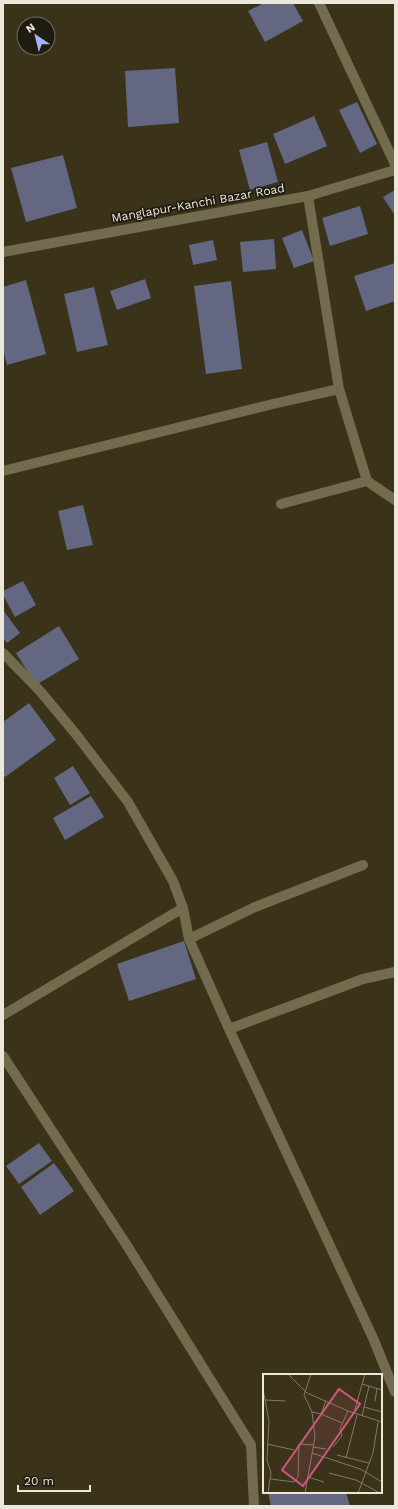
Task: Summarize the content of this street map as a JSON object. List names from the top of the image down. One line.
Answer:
{"streets":{"street":["Manglapur-Kanchi Bazar Road"]},"scale_bar":"20 m","north":"top left"}
